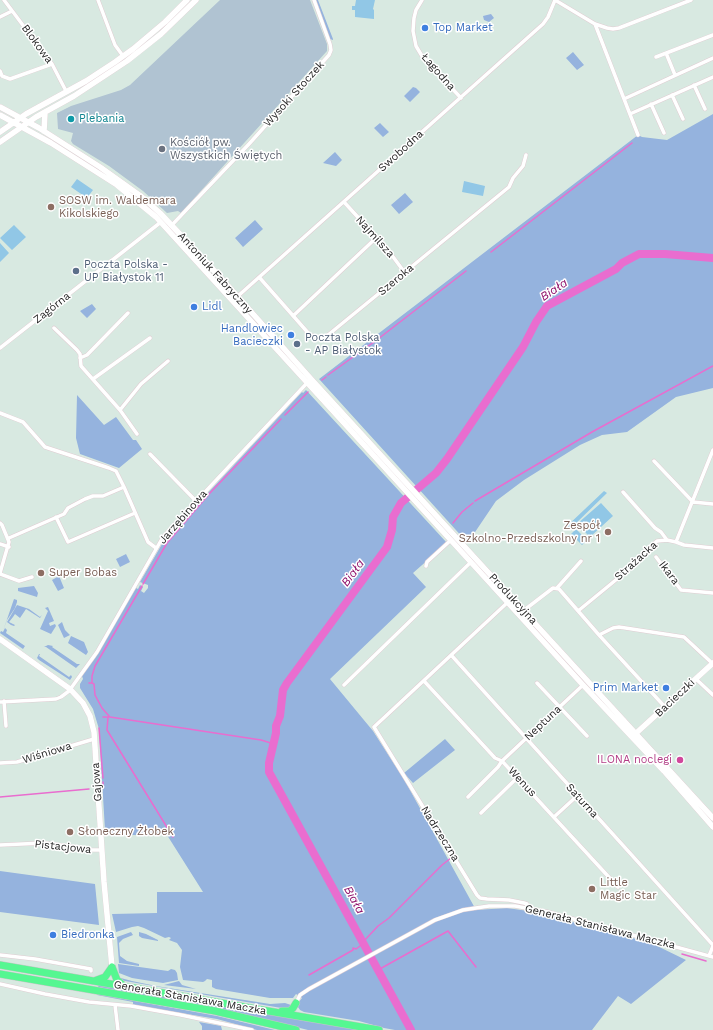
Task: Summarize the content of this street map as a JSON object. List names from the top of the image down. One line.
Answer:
{"streets":{"highway":["Generała Stanisława Maczka"],"main road":["Antoniuk Fabryczny","Produkcyjna","Bacieczki","Gajowa"],"street":["Blokowa","Łagodna","Wysoki Stoczek","Swobodna","Najmilsza","Szeroka","Zagórna","Jarzębinowa","Strażacka","Ikara","Neptuna","Wiśniowa","Wenus","Saturna","Nadrzeczna","Pistacjowa"]},"crossings":[["Łagodna","Swobodna"],["Wysoki Stoczek","Antoniuk Fabryczny"],["Swobodna","Najmilsza"],["Swobodna","Antoniuk Fabryczny"],["Swobodna","Szeroka"],["Najmilsza","Szeroka"],["Antoniuk Fabryczny","Zagórna"],["Antoniuk Fabryczny","Jarzębinowa"],["Antoniuk Fabryczny","Produkcyjna"],["Jarzębinowa","Produkcyjna"],["Jarzębinowa","Gajowa"],["Produkcyjna","Bacieczki"],["Produkcyjna","Neptuna"],["Neptuna","Wenus"],["Neptuna","Saturna"],["Wiśniowa","Gajowa"],["Gajowa","Pistacjowa"],["Wenus","Nadrzeczna"],["Nadrzeczna","Generała Stanisława Maczka"]],"water":["Biała"],"places":["Top Market","Plebania","Kościół pw. Wszystkich Świętych","SOSW im. Waldemara Kikolskiego","Poczta Polska - UP Białystok 11","Lidl","Handlowiec Bacieczki","Poczta Polska - AP Białystok","Zespół Szkolno-Przedszkolny nr 1","Super Bobas","Prim Market","ILONA noclegi","Słoneczny Żłobek","Little Magic Star","Biedronka"]}
